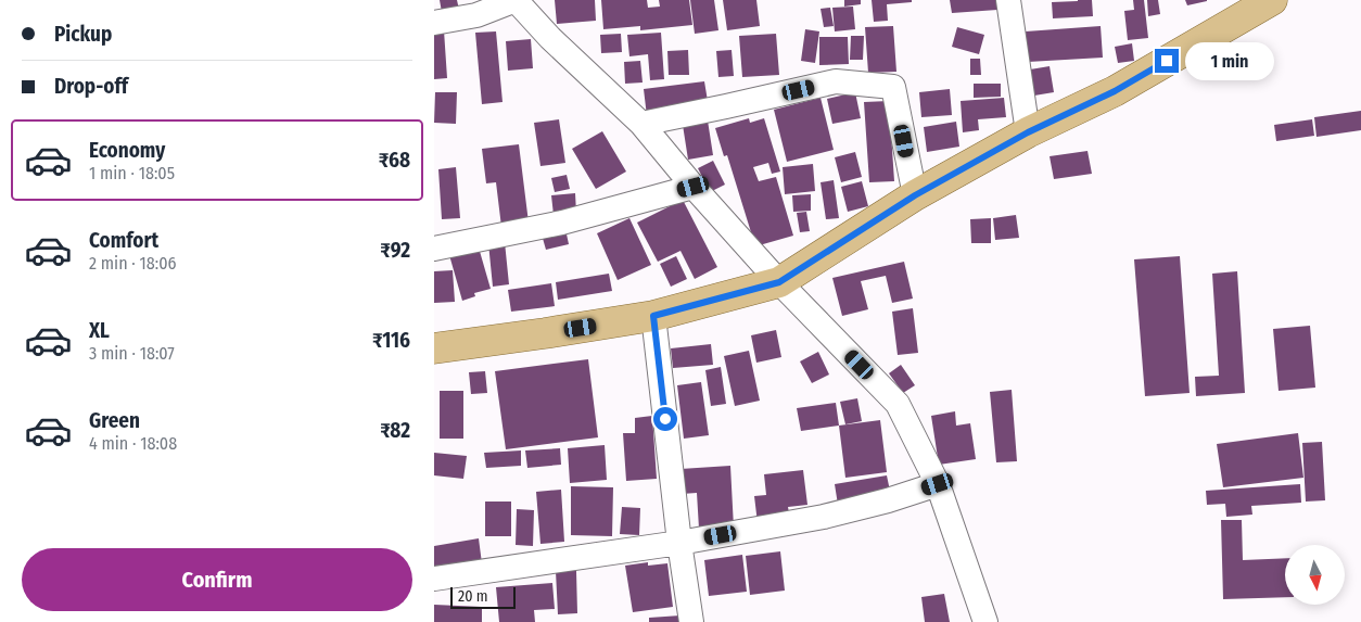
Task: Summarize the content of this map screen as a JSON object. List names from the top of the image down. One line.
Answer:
{"scale_bar":"20 m","north":"bottom","page":{"banner":["Pickup","Drop-off"],"bubble":"1 min","list":[{"name":"Economy","note":"1 min · 18:05","value":"₹68"},{"name":"Comfort","note":"2 min · 18:06","value":"₹92"},{"name":"XL","note":"3 min · 18:07","value":"₹116"},{"name":"Green","note":"4 min · 18:08","value":"₹82"}],"buttons":"Confirm","scale":"20 m"}}
